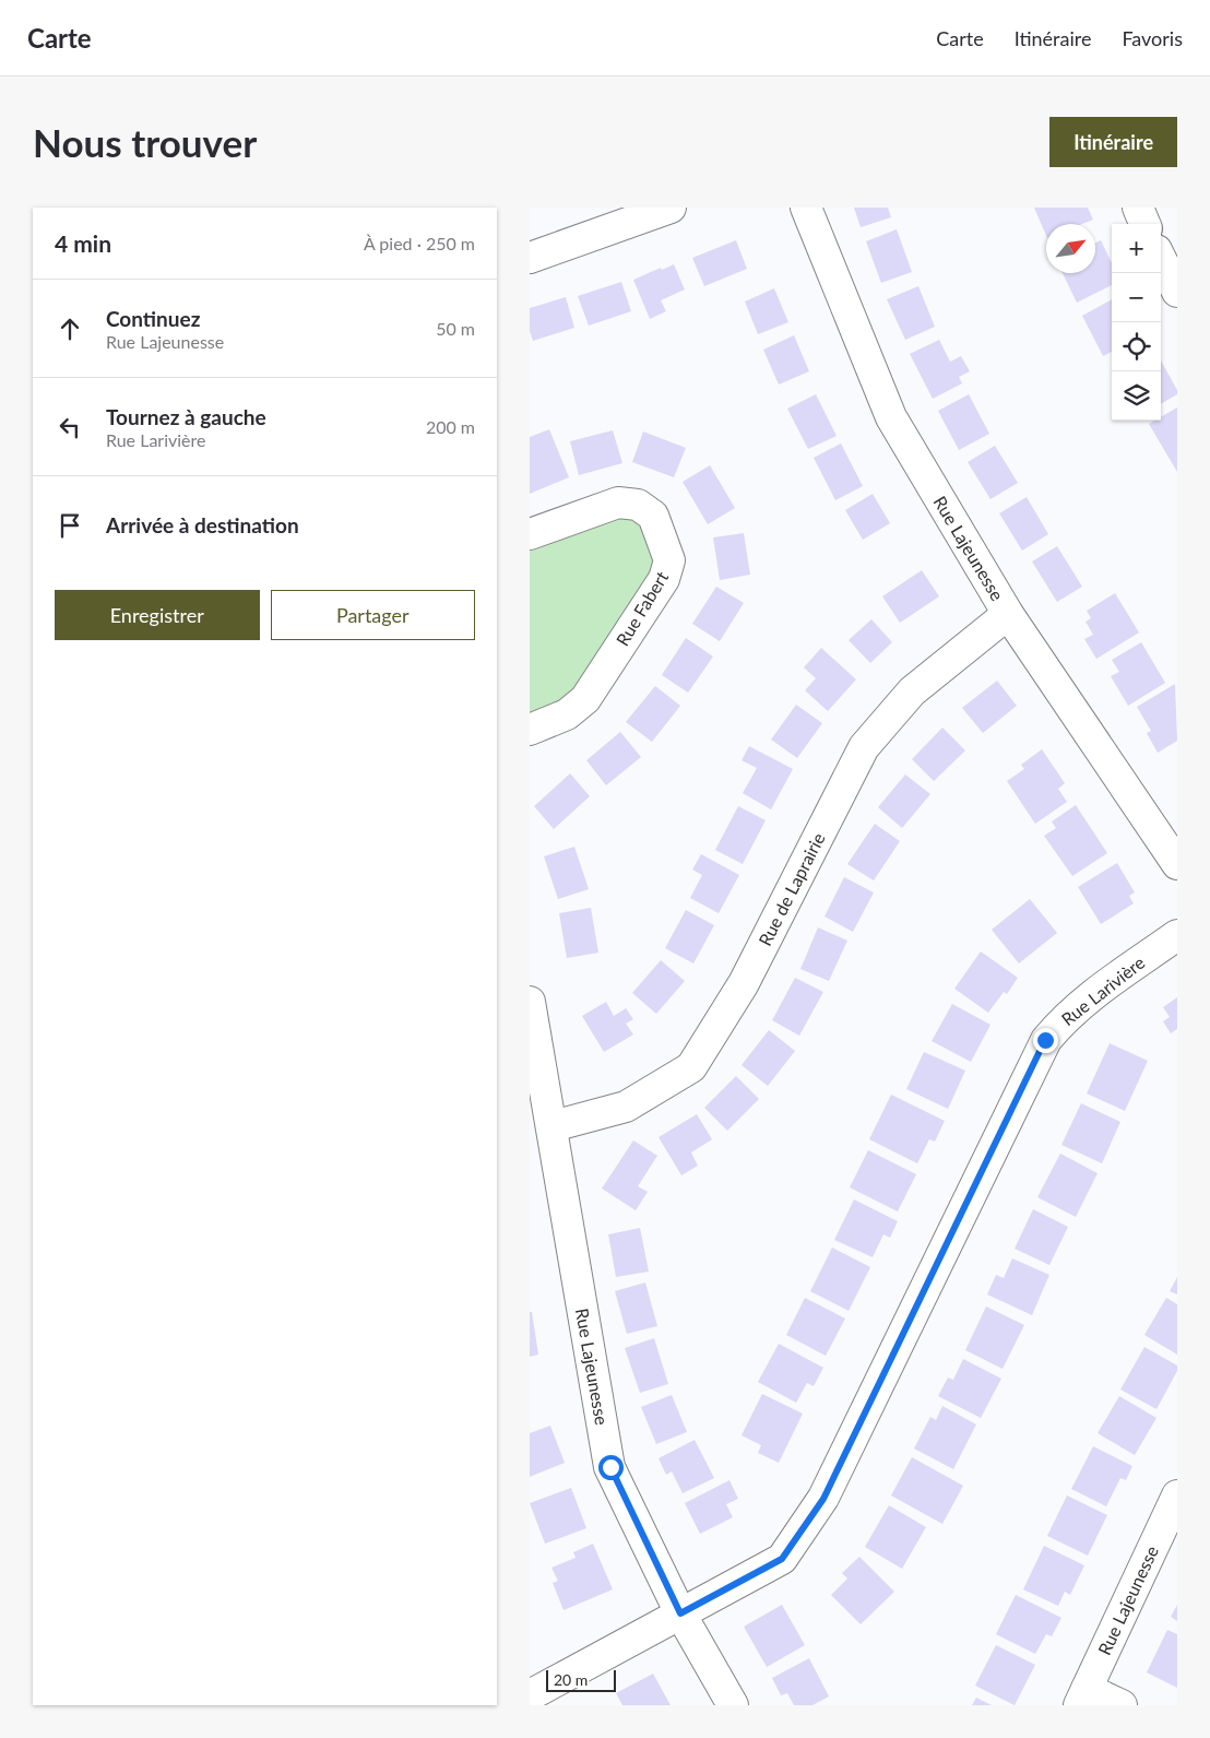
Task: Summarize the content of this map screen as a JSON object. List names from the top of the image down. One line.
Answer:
{"streets":{"street":["Rue Lajeunesse","Rue Fabert","Rue de Laprairie","Rue Larivière"]},"crossings":[["Rue Lajeunesse","Rue de Laprairie"],["Rue Lajeunesse","Rue Larivière"]],"scale_bar":"20 m","north":"top right","page":{"header":"Carte","nav":["Carte","Itinéraire","Favoris"],"buttons":["Itinéraire",["Enregistrer","Partager"]],"title":"Nous trouver","heading":["4 min","À pied · 250 m"],"map_buttons":["+","−"],"list":[["Continuez","Rue Lajeunesse","50 m"],["Tournez à gauche","Rue Larivière","200 m"],"Arrivée à destination"],"scale":"20 m"}}
